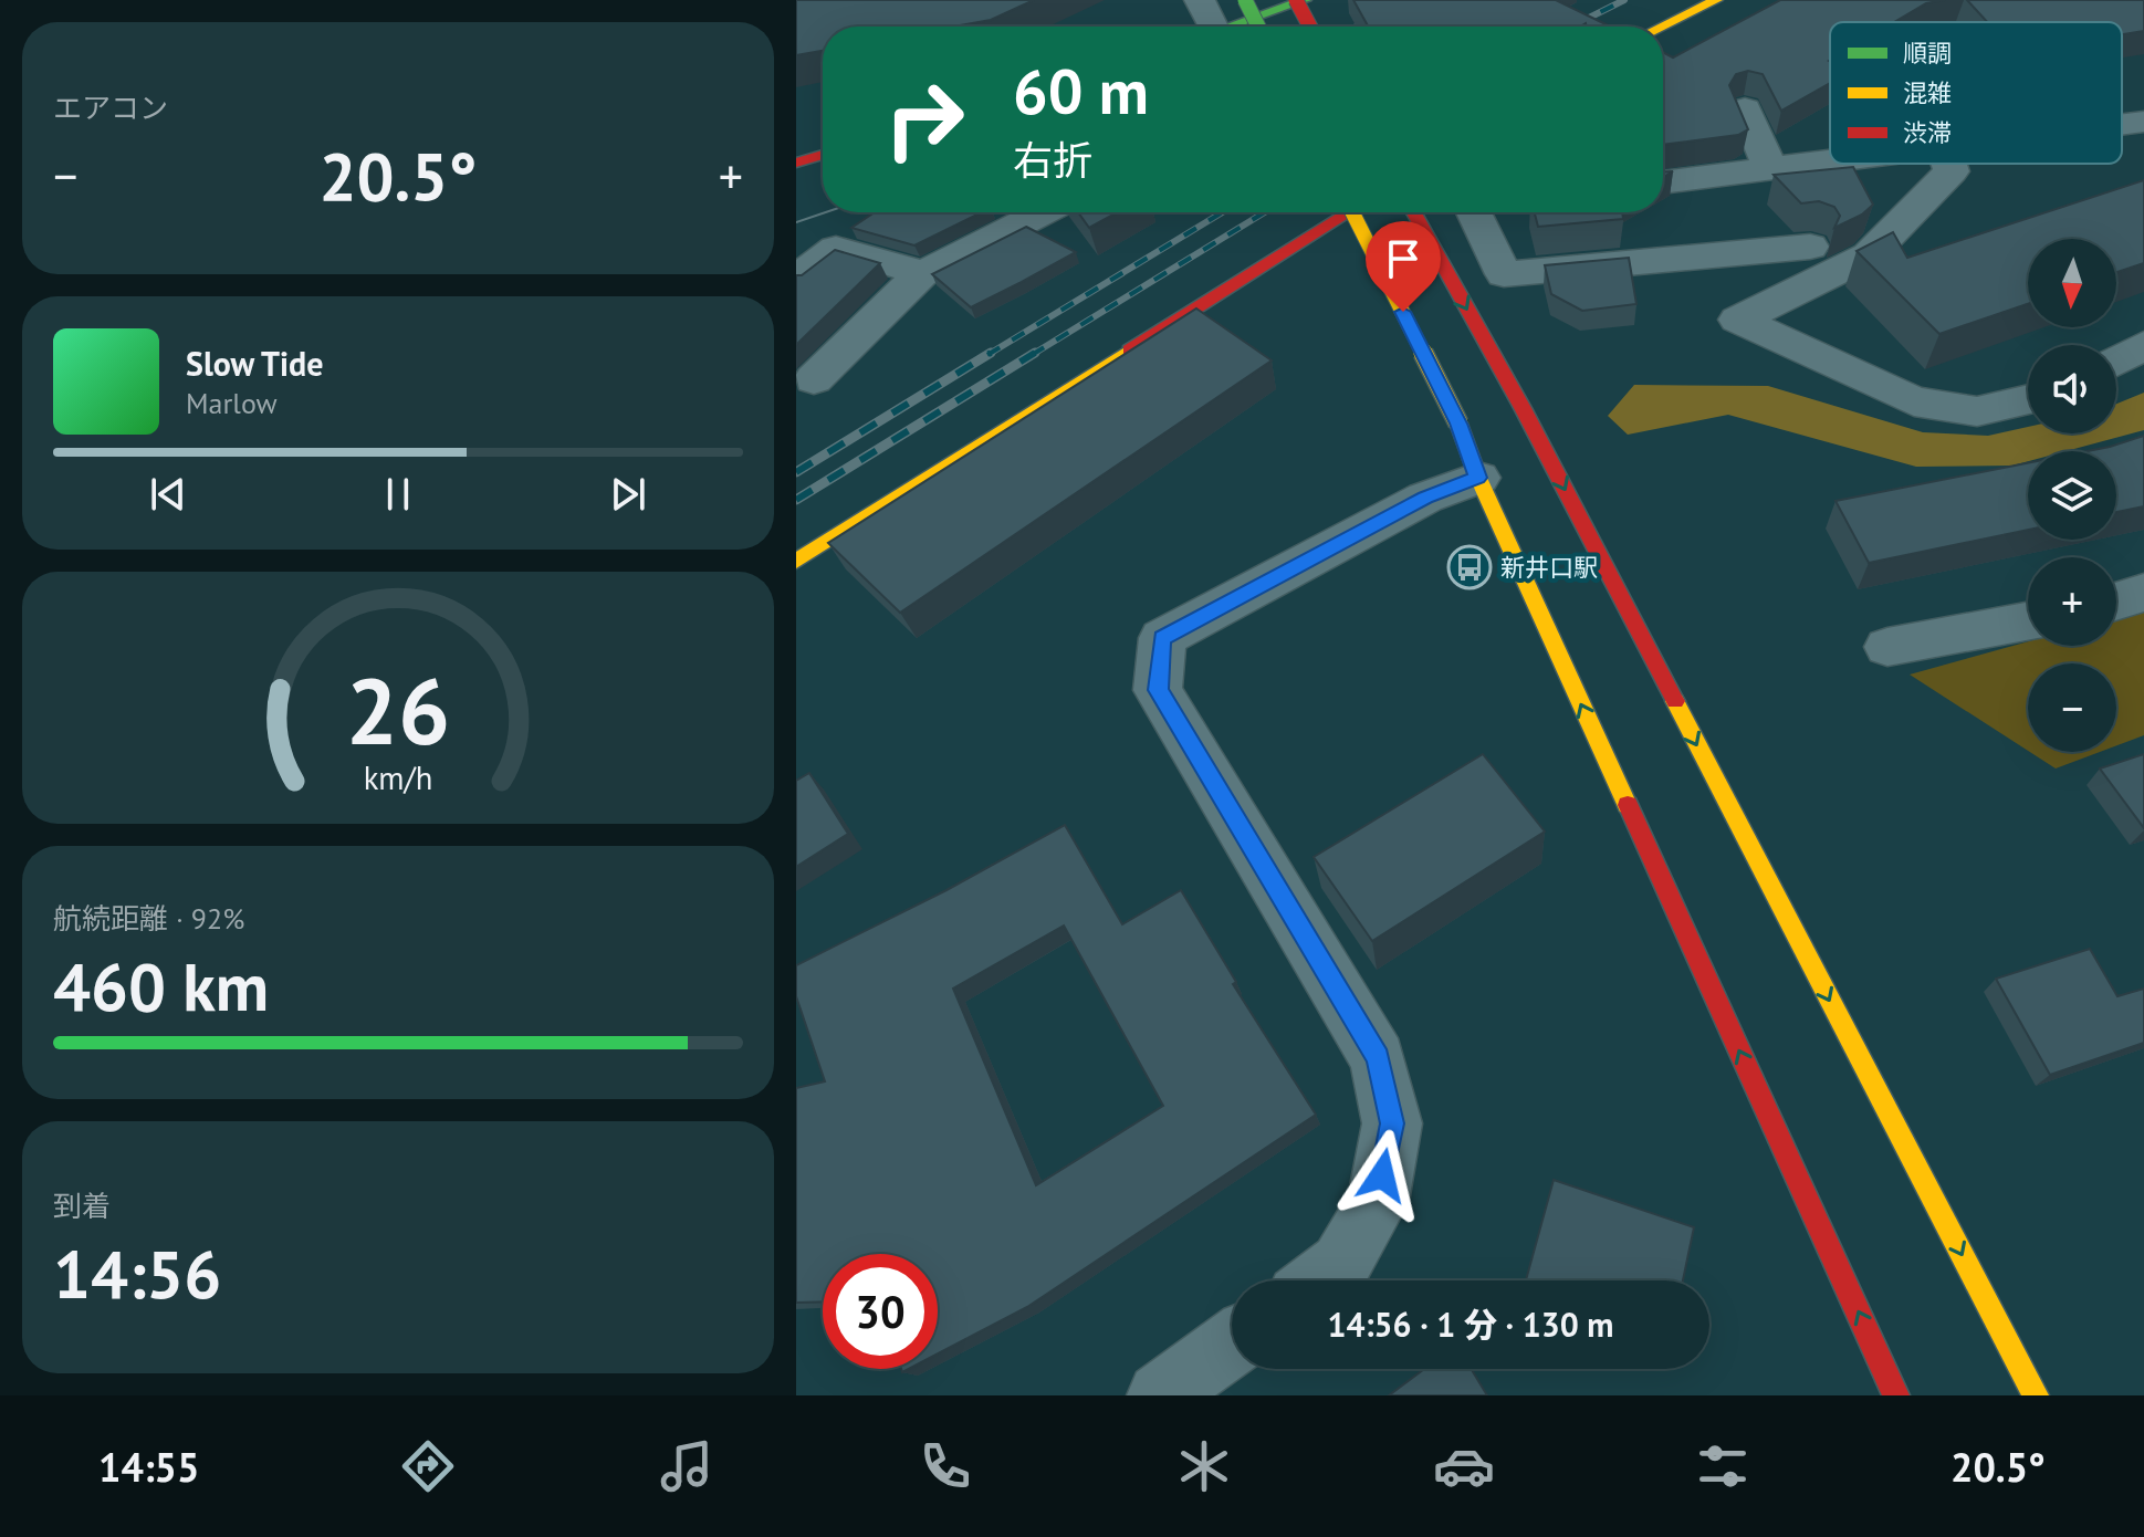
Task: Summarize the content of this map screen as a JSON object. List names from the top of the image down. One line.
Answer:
{"places":{"bus stop":["新井口駅"]},"legend":["順調","混雑","渋滞"],"north":"bottom","page":{"tile":["エアコン",["航続距離 · 92%","460 km"],["到着","14:56"]],"turn":["60 m","右折"],"heat":["−","20.5°","+"],"map_buttons":["+","−"],"song":["Slow Tide","Marlow"],"limit":"30","trip":"14:56 · 1 分 · 130 m","tabs":["14:55","20.5°"],"gauge":["26","km/h"]}}
